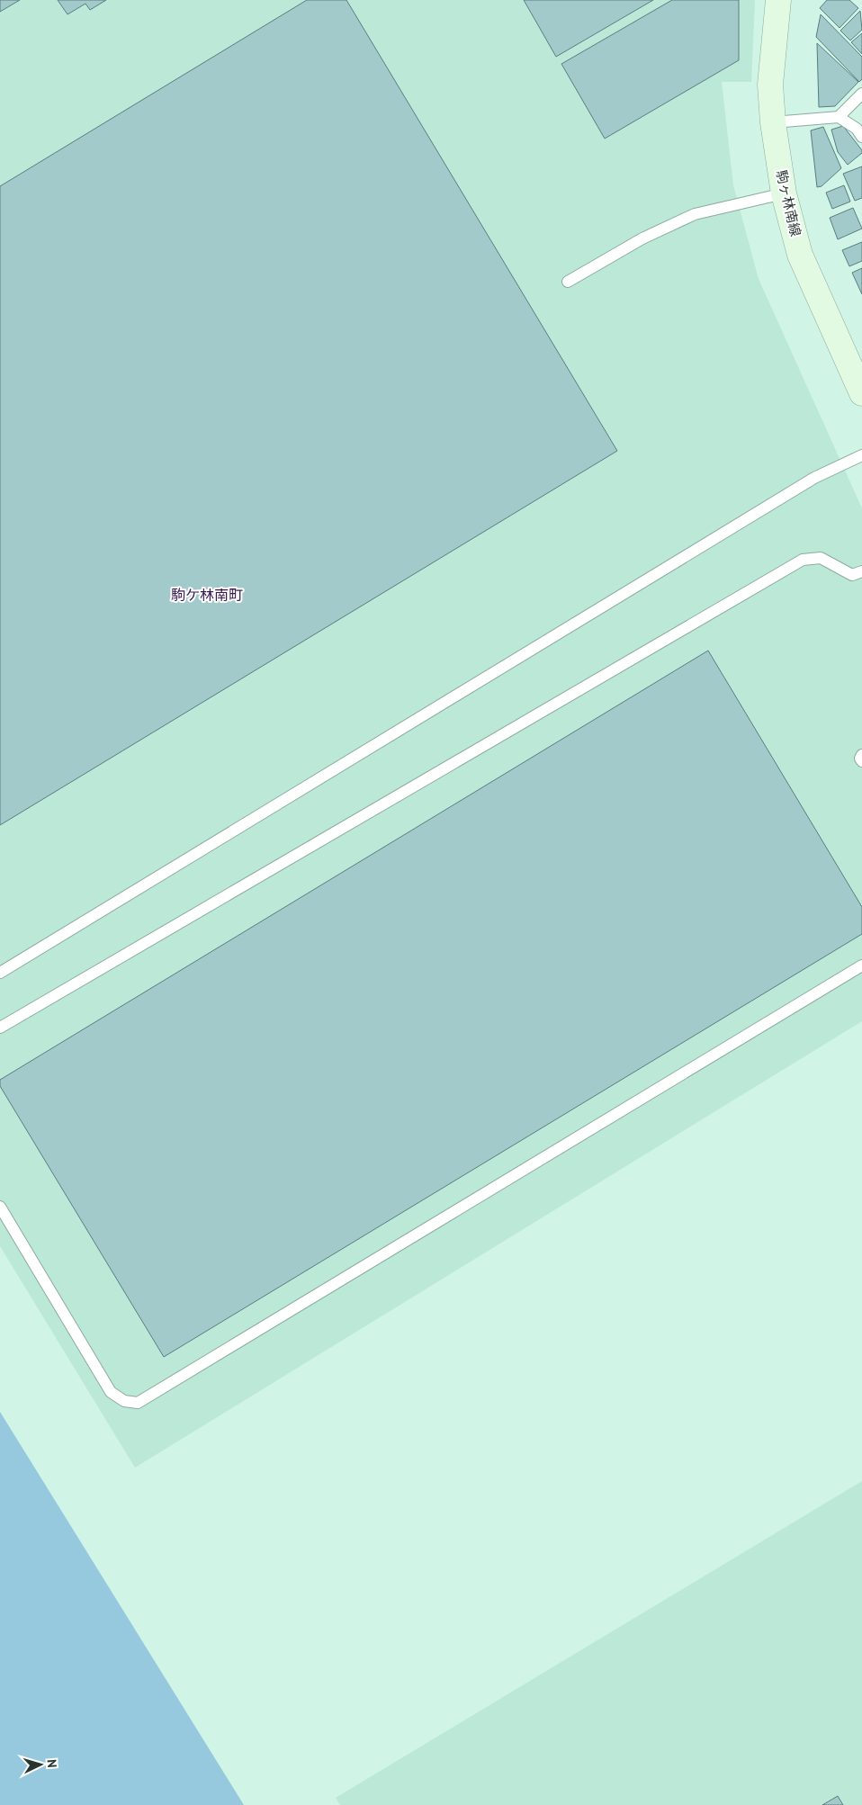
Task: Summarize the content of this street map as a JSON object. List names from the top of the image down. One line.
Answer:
{"streets":{"street":["駒ヶ林南線"]},"districts":["駒ケ林南町"],"north":"right"}
